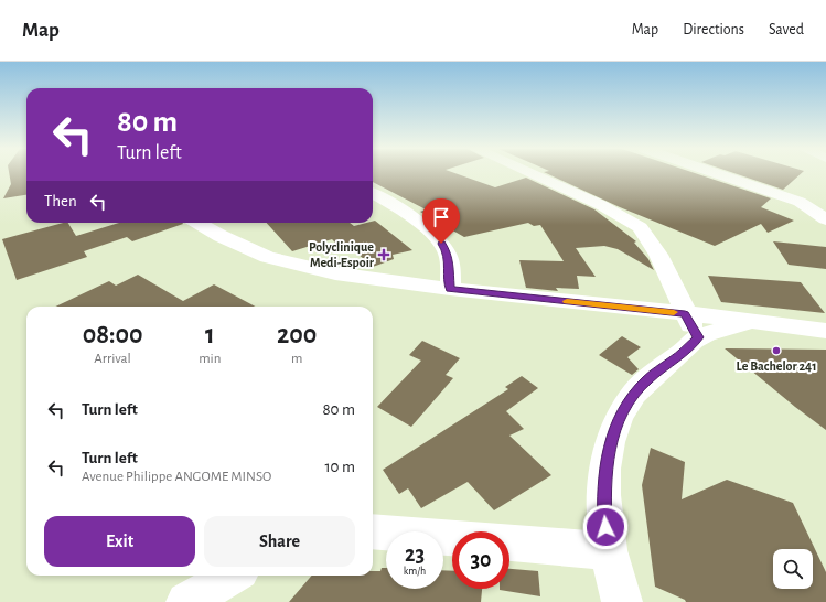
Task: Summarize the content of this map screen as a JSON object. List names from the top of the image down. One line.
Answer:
{"places":{"health":["Polyclinique Medi-Espoir"],"other":["Le Bachelor 241"]},"page":{"header":"Map","nav":["Map","Directions","Saved"],"turn":["80 m","Turn left"],"then":"Then","eta":["08:00","Arrival","1","min","200","m"],"list":[{"name":"Turn left","value":"80 m"},{"name":"Turn left","note":"Avenue Philippe ANGOME MINSO","value":"10 m"}],"buttons":["Exit","Share"],"speed":"23 km/h","limit":"30"}}
